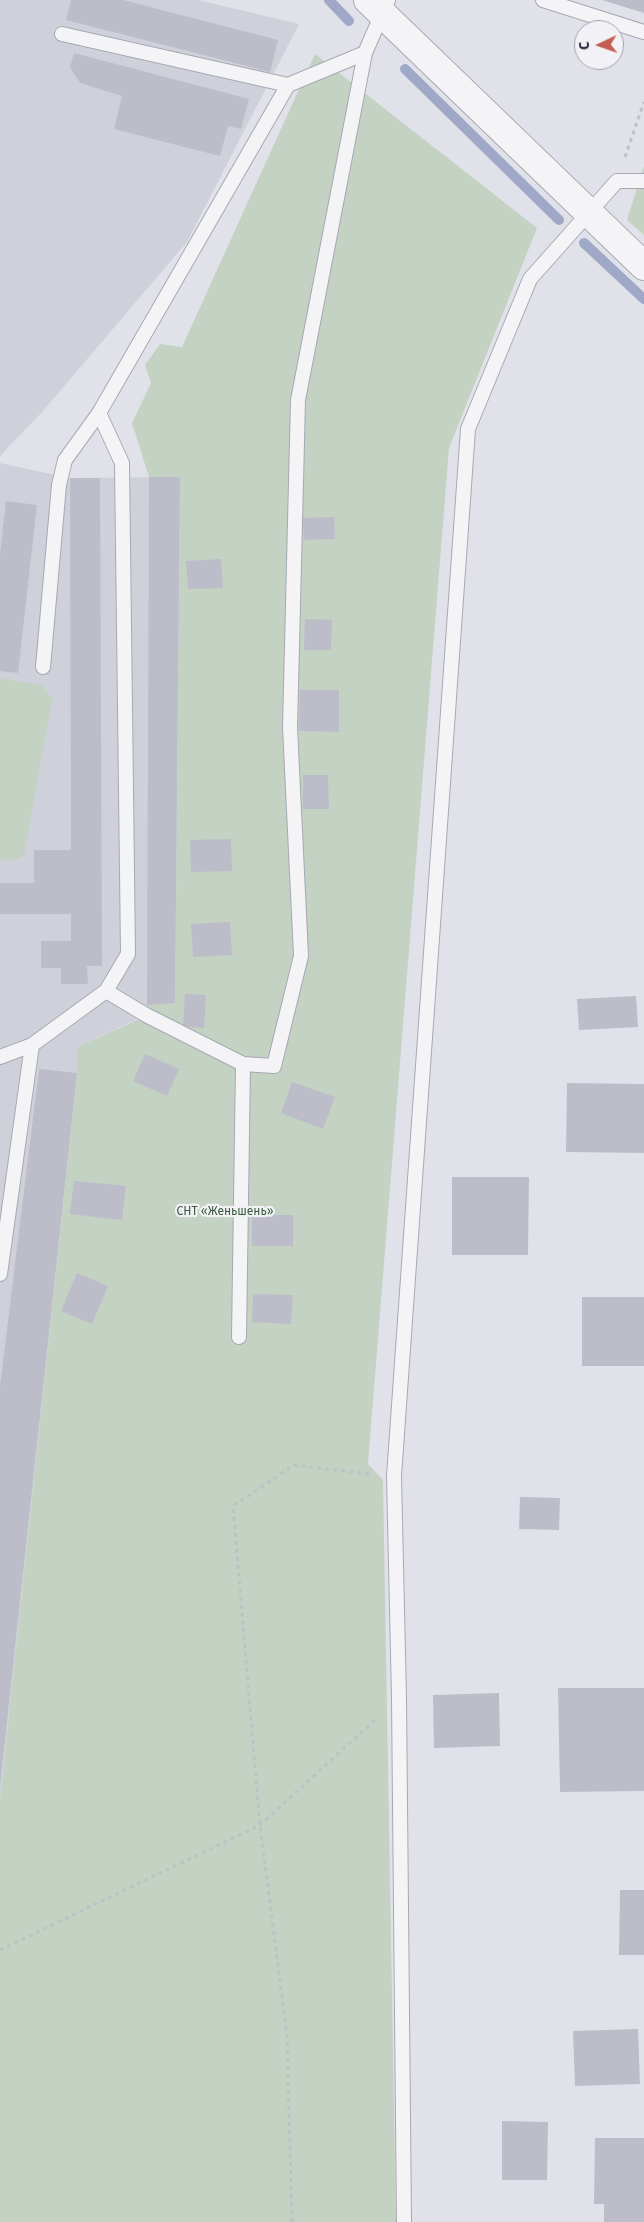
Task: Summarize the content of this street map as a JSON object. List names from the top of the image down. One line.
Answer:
{"parks":["СНТ «Женьшень»"],"north":"left"}
